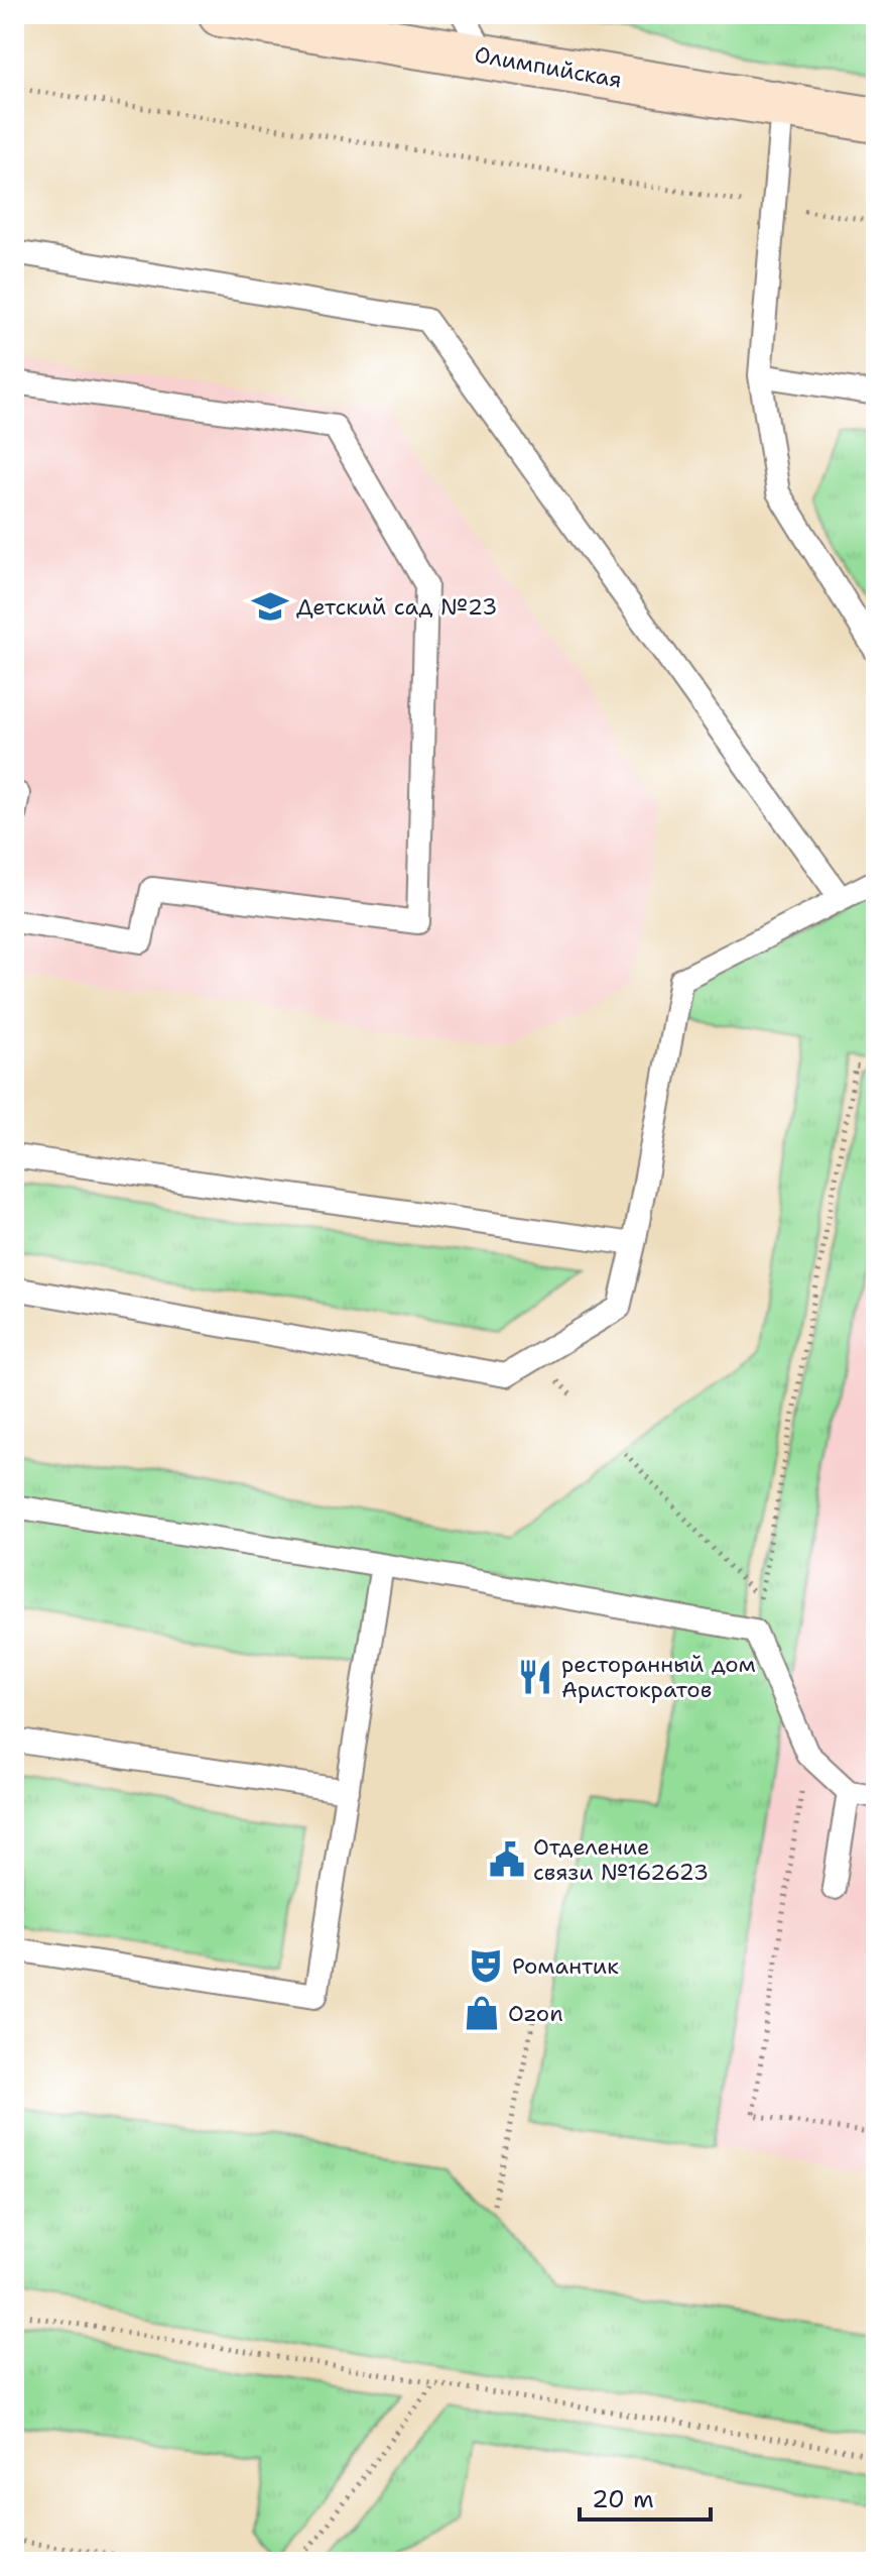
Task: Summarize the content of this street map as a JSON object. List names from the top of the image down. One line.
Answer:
{"streets":{"main road":["Олимпийская"]},"places":{"school or university":["Детский сад №23"],"restaurant":["ресторанный дом Аристократов"],"public building":["Отделение связи №162623"],"theatre":["Романтик"],"shop":["Ozon"]},"scale_bar":"20 m"}
